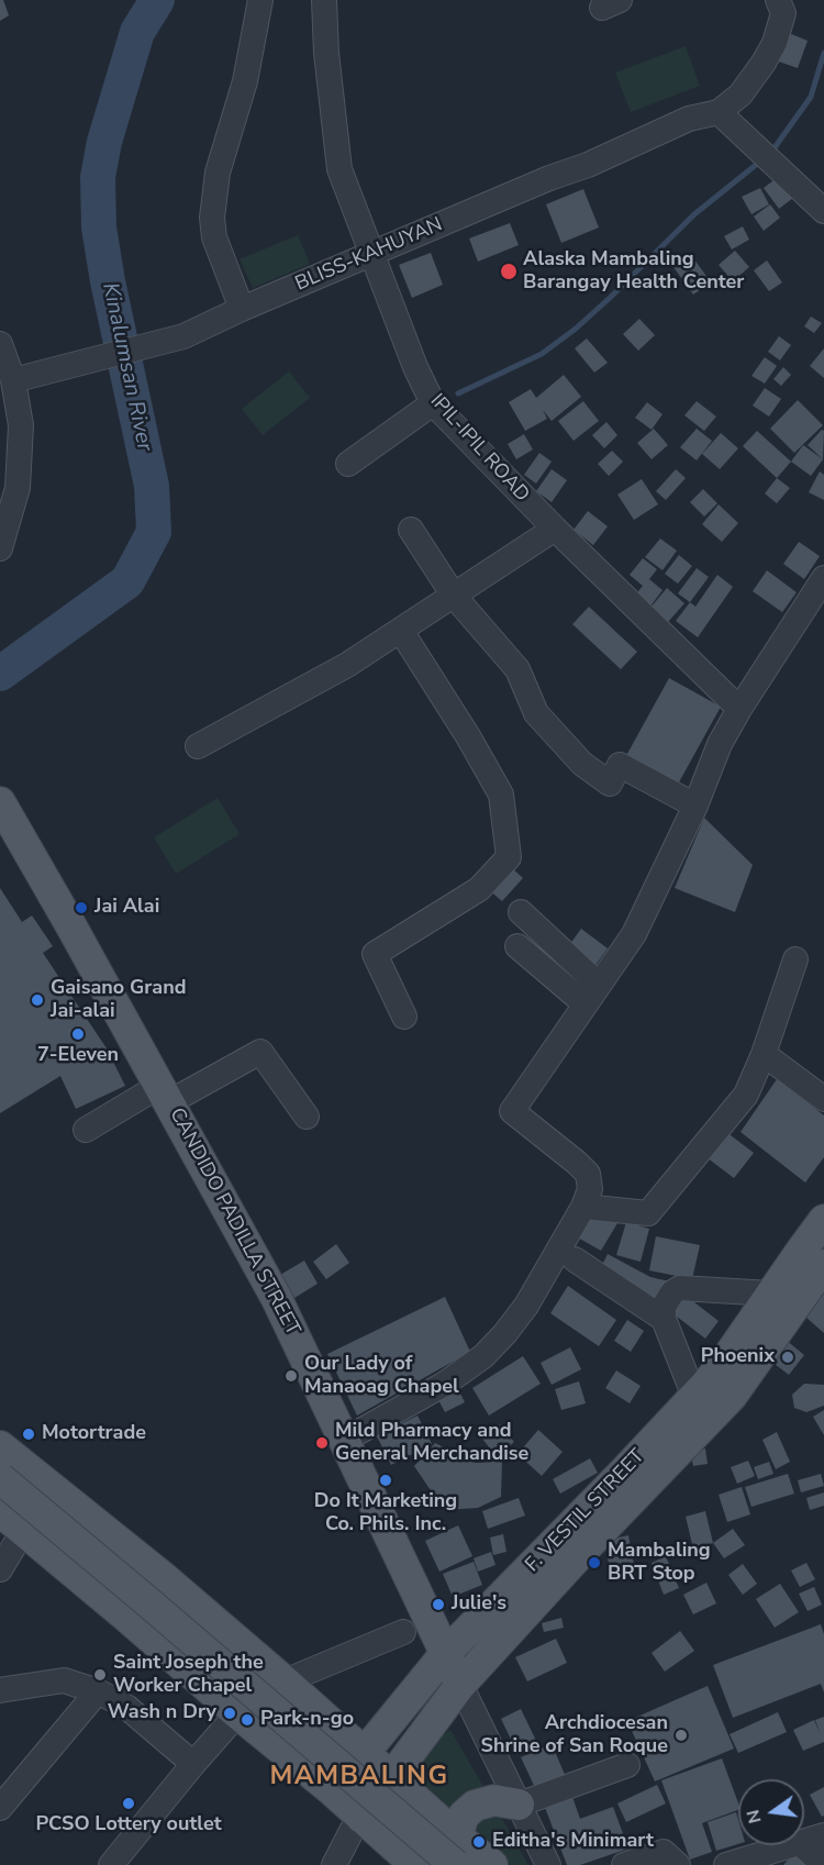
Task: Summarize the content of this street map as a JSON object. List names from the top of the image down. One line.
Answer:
{"streets":{"main road":["CANDIDO PADILLA STREET","F. VESTIL STREET"],"street":["BLISS-KAHUYAN","IPIL-IPIL ROAD"]},"crossings":[["BLISS-KAHUYAN","IPIL-IPIL ROAD"],["CANDIDO PADILLA STREET","F. VESTIL STREET"]],"districts":["MAMBALING"],"water":["Kinalumsan River"],"places":["Alaska Mambaling Barangay Health Center","Jai Alai","Gaisano Grand Jai-alai","7-Eleven","Phoenix","Our Lady of Manaoag Chapel","Motortrade","Mild Pharmacy and General Merchandise","Do It Marketing Co. Phils. Inc.","Mambaling BRT Stop","Julie's","Saint Joseph the Worker Chapel","Wash n Dry","Park-n-go","Archdiocesan Shrine of San Roque","PCSO Lottery outlet","Editha's Minimart"],"north":"left"}
